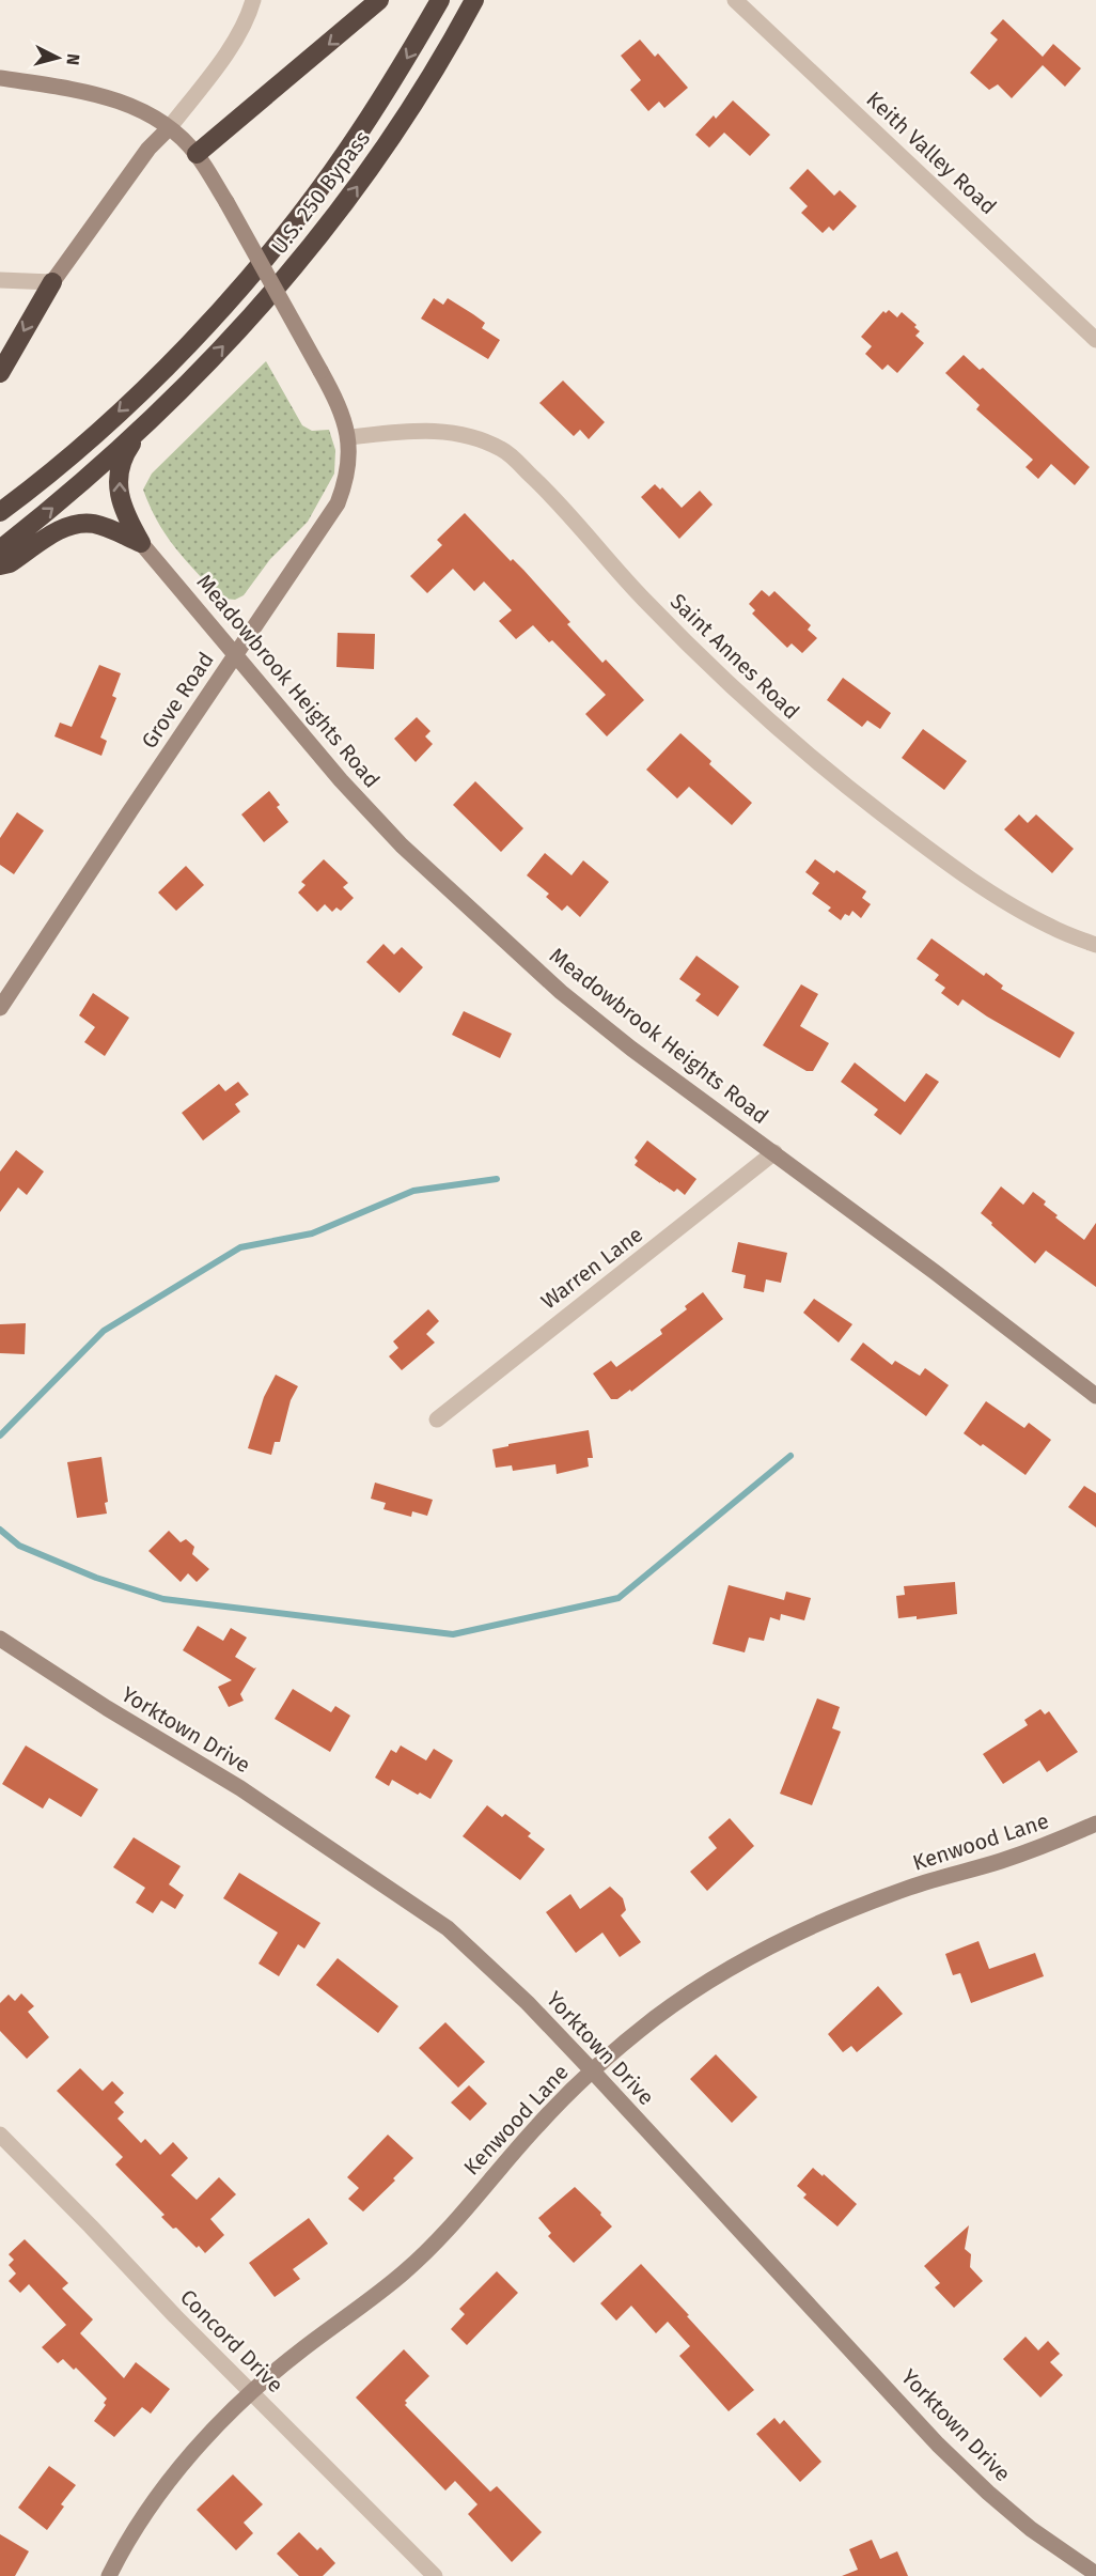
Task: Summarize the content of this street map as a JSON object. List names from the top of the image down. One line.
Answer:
{"streets":{"highway":["U.S. 250 Bypass"],"street":["Keith Valley Road","Saint Annes Road","Meadowbrook Heights Road","Grove Road","Warren Lane","Yorktown Drive","Kenwood Lane","Concord Drive"]},"crossings":[["Saint Annes Road","Grove Road"],["Meadowbrook Heights Road","Grove Road"],["Meadowbrook Heights Road","Warren Lane"],["Yorktown Drive","Kenwood Lane"],["Kenwood Lane","Concord Drive"]],"north":"right"}
